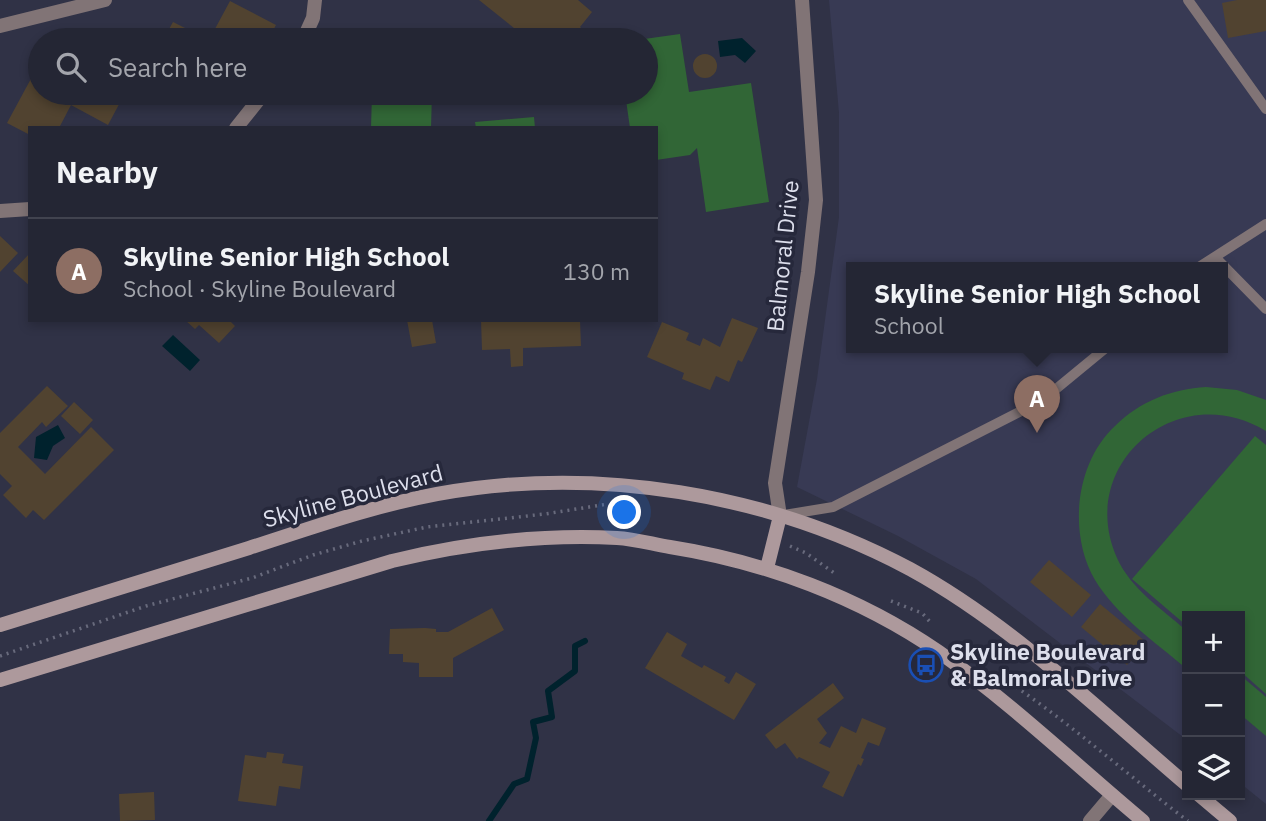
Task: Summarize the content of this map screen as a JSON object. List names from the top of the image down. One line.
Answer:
{"streets":{"main road":["Skyline Boulevard"],"street":["Balmoral Drive"]},"crossings":[["Balmoral Drive","Skyline Boulevard"]],"places":{"bus stop":["Skyline Boulevard & Balmoral Drive"]},"page":{"search":"Search here","heading":"Nearby","list":[{"mark":"A","name":"Skyline Senior High School","note":"School · Skyline Boulevard","value":"130 m"}],"popup":["Skyline Senior High School","School"],"pins":"A","map_buttons":["+","−"]}}
